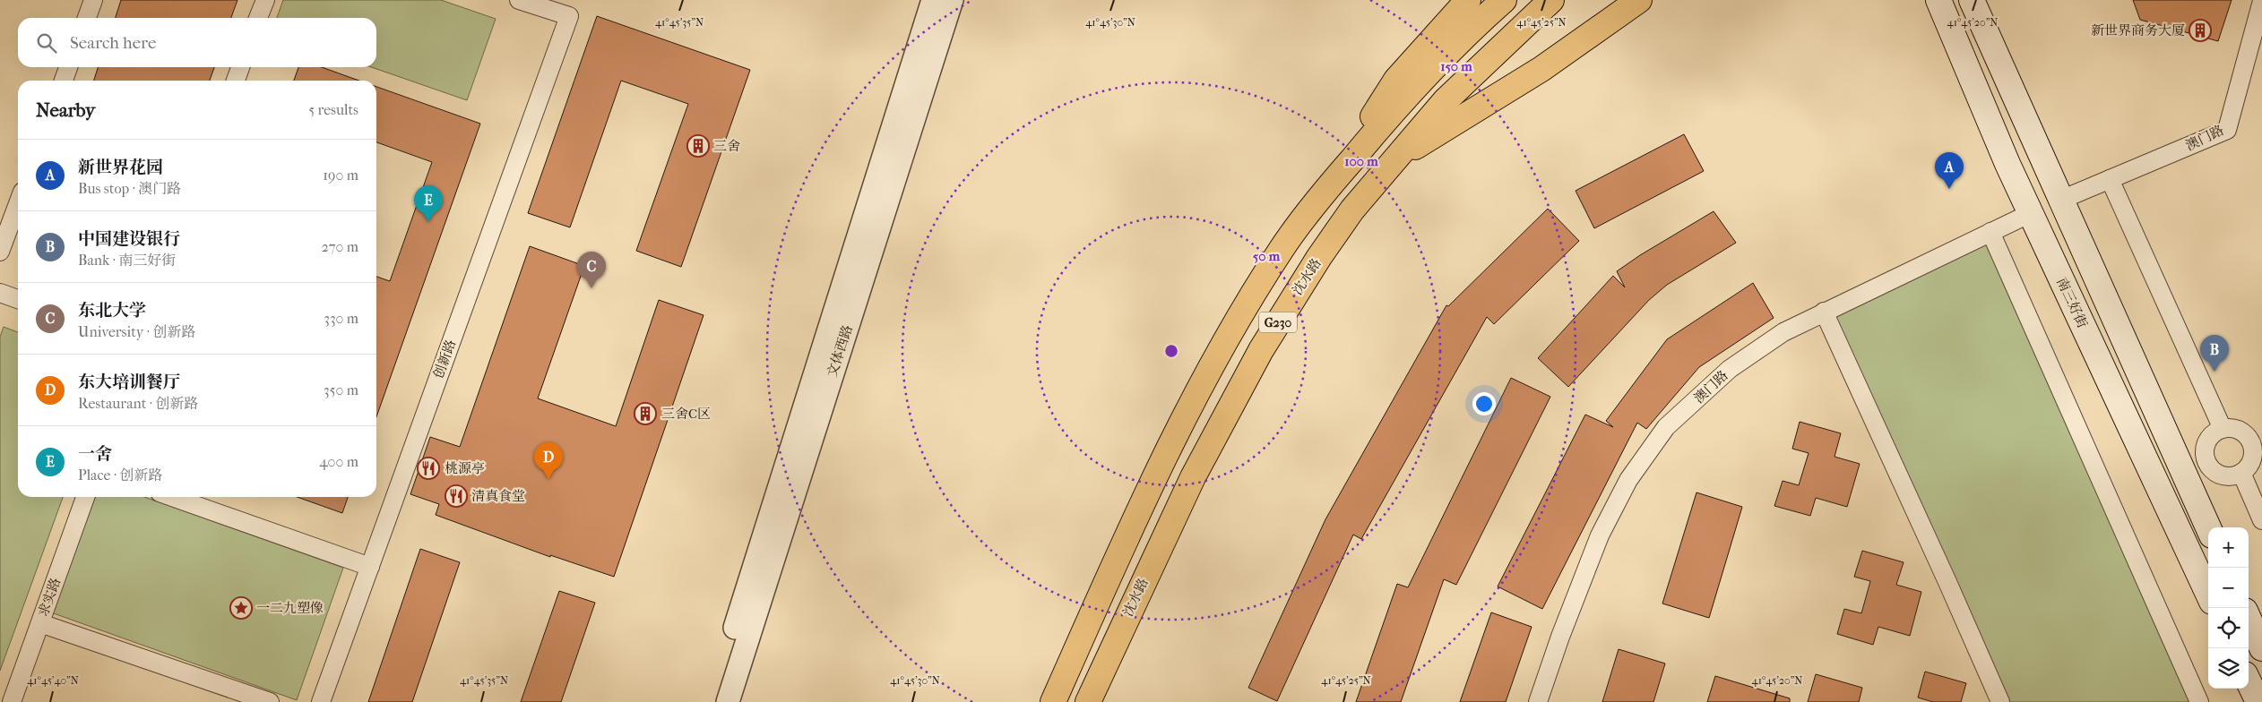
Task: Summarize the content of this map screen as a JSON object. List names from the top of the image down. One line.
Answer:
{"streets":{"highway":["沈水路","G230"],"main road":["南三好街"],"street":["澳门路","文体西路","创新路","求实路"]},"crossings":[["澳门路","南三好街"]],"places":{"building":["新世界商务大厦","三舍","三舍C区"],"restaurant":["桃源亭","清真食堂"],"place":["一二九塑像"]},"page":{"search":"Search here","heading":["Nearby","5 results"],"list":[{"mark":"A","name":"新世界花园","note":"Bus stop · 澳门路","value":"190 m"},{"mark":"B","name":"中国建设银行","note":"Bank · 南三好街","value":"270 m"},{"mark":"C","name":"东北大学","note":"University · 创新路","value":"330 m"},{"mark":"D","name":"东大培训餐厅","note":"Restaurant · 创新路","value":"350 m"},{"mark":"E","name":"一舍","note":"Place · 创新路","value":"400 m"}],"pins":["A","E","C","B","D"],"map_buttons":["+","−"]},"coordinates":["41°45'35\"N","41°45'30\"N","41°45'25\"N","41°45'20\"N","41°45'40\"N"],"rings":["150 m","100 m","50 m"]}
